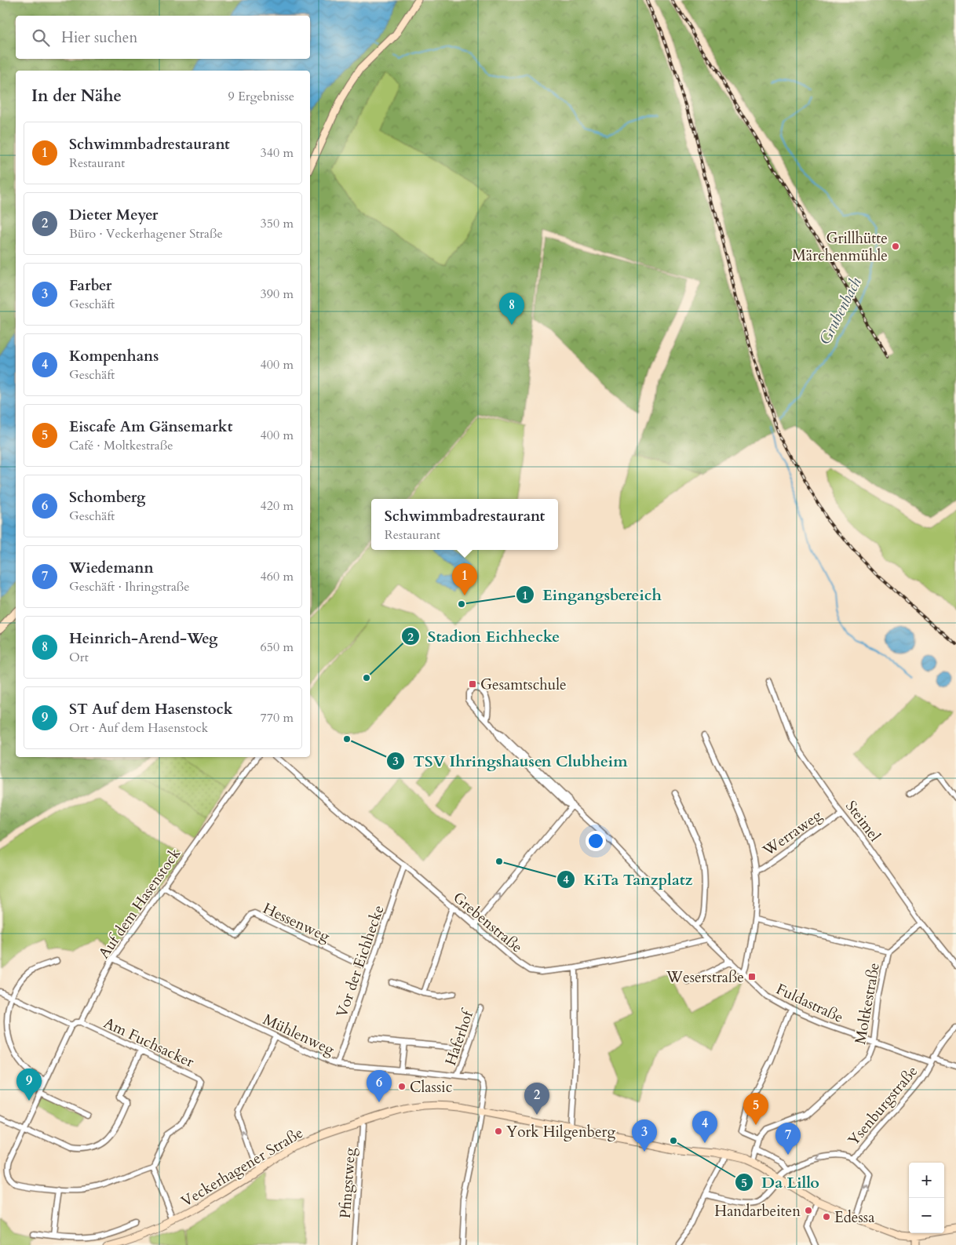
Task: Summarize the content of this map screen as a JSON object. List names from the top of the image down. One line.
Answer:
{"streets":{"street":["Steimel","Werraweg","Auf dem Hasenstock","Hessenweg","Grebenstraße","Vor der Eichhecke","Fuldastraße","Moltkestraße","Mühlenweg","Haferhof","Am Fuchsacker","Ysenburgstraße","Veckerhagener Straße","Pfingstweg"]},"crossings":[["Steimel","Werraweg"],["Steimel","Moltkestraße"],["Auf dem Hasenstock","Hessenweg"],["Auf dem Hasenstock","Mühlenweg"],["Auf dem Hasenstock","Am Fuchsacker"],["Hessenweg","Vor der Eichhecke"],["Grebenstraße","Vor der Eichhecke"],["Vor der Eichhecke","Mühlenweg"],["Fuldastraße","Moltkestraße"],["Fuldastraße","Ysenburgstraße"],["Mühlenweg","Haferhof"],["Mühlenweg","Veckerhagener Straße"],["Veckerhagener Straße","Pfingstweg"]],"water":["Grubenbach"],"places":{"other":["Grillhütte Märchenmühle","Eingangsbereich","Stadion Eichhecke","TSV Ihringshausen Clubheim","KiTa Tanzplatz","Classic","York Hilgenberg","Da Lillo","Handarbeiten","Edessa"],"transit":["Gesamtschule","Weserstraße"]},"page":{"search":"Hier suchen","heading":["In der Nähe","9 Ergebnisse"],"list":[{"mark":"1","name":"Schwimmbadrestaurant","note":"Restaurant","value":"340 m"},{"mark":"2","name":"Dieter Meyer","note":"Büro · Veckerhagener Straße","value":"350 m"},{"mark":"3","name":"Farber","note":"Geschäft","value":"390 m"},{"mark":"4","name":"Kompenhans","note":"Geschäft","value":"400 m"},{"mark":"5","name":"Eiscafe Am Gänsemarkt","note":"Café · Moltkestraße","value":"400 m"},{"mark":"6","name":"Schomberg","note":"Geschäft","value":"420 m"},{"mark":"7","name":"Wiedemann","note":"Geschäft · Ihringstraße","value":"460 m"},{"mark":"8","name":"Heinrich-Arend-Weg","note":"Ort","value":"650 m"},{"mark":"9","name":"ST Auf dem Hasenstock","note":"Ort · Auf dem Hasenstock","value":"770 m"}],"pins":["8","1","9","6","2","5","4","3","7"],"popup":["Schwimmbadrestaurant","Restaurant"],"map_buttons":["+","−"]}}
